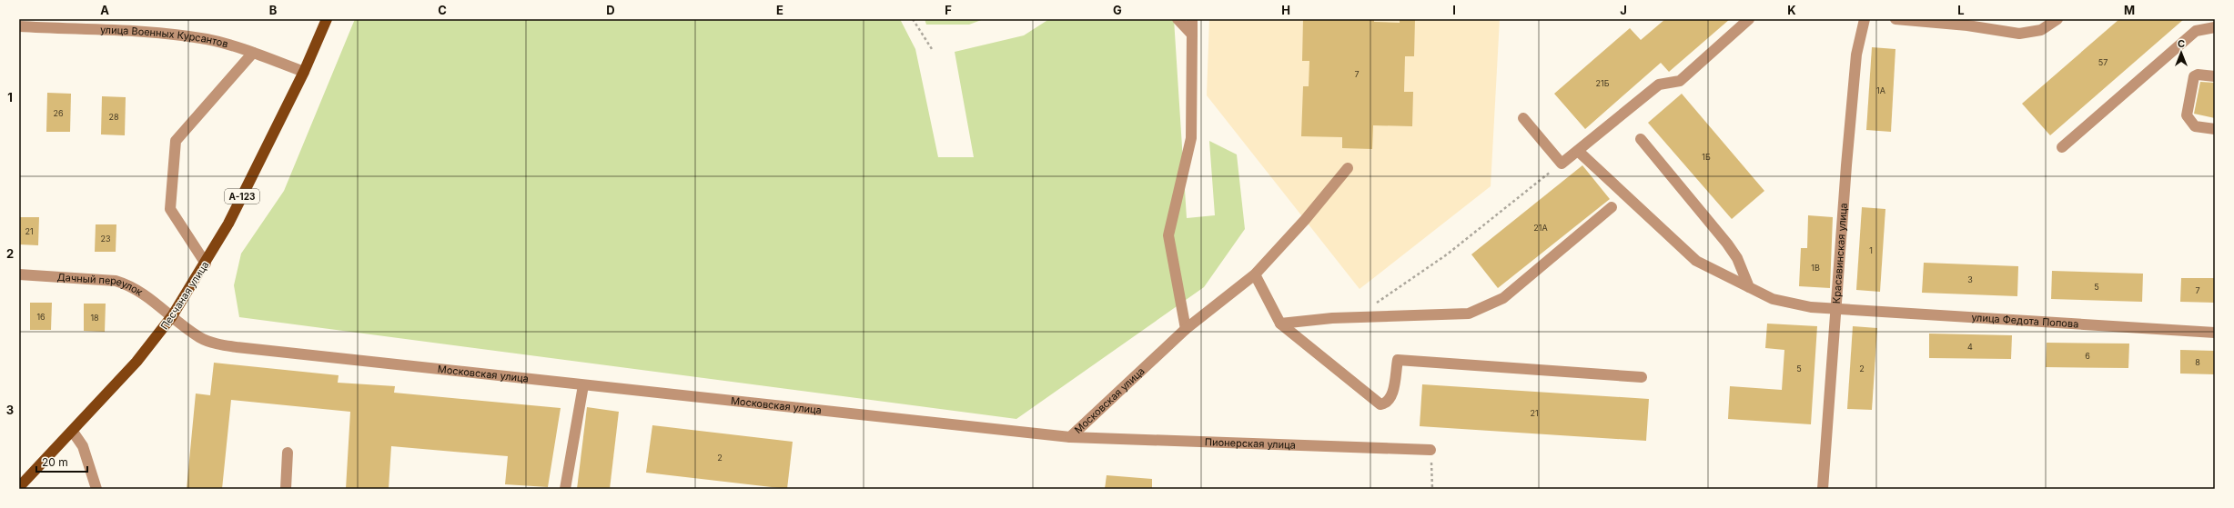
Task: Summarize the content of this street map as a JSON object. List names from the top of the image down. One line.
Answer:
{"streets":{"main road":["А-123","Песчаная улица"],"street":["улица Военных Курсантов","Красавинская улица","Дачный переулок","улица Федота Попова","Московская улица","Пионерская улица"]},"crossings":[["улица Военных Курсантов","А-123"],["улица Военных Курсантов","Песчаная улица"],["А-123","Песчаная улица"],["Красавинская улица","улица Федота Попова"],["Дачный переулок","Песчаная улица"],["Дачный переулок","Московская улица"],["Песчаная улица","Московская улица"],["Московская улица","Пионерская улица"]],"house_numbers":["57","7","21Б","1А","26","28","1Б","21А","21","23","1","1В","3","5","7","16","18","4","6","8","5","2","21","2"],"scale_bar":"20 m","north":"top","grid":{"columns":["A","B","C","D","E","F","G","H","I","J","K","L","M"],"rows":["1","2","3"]}}
